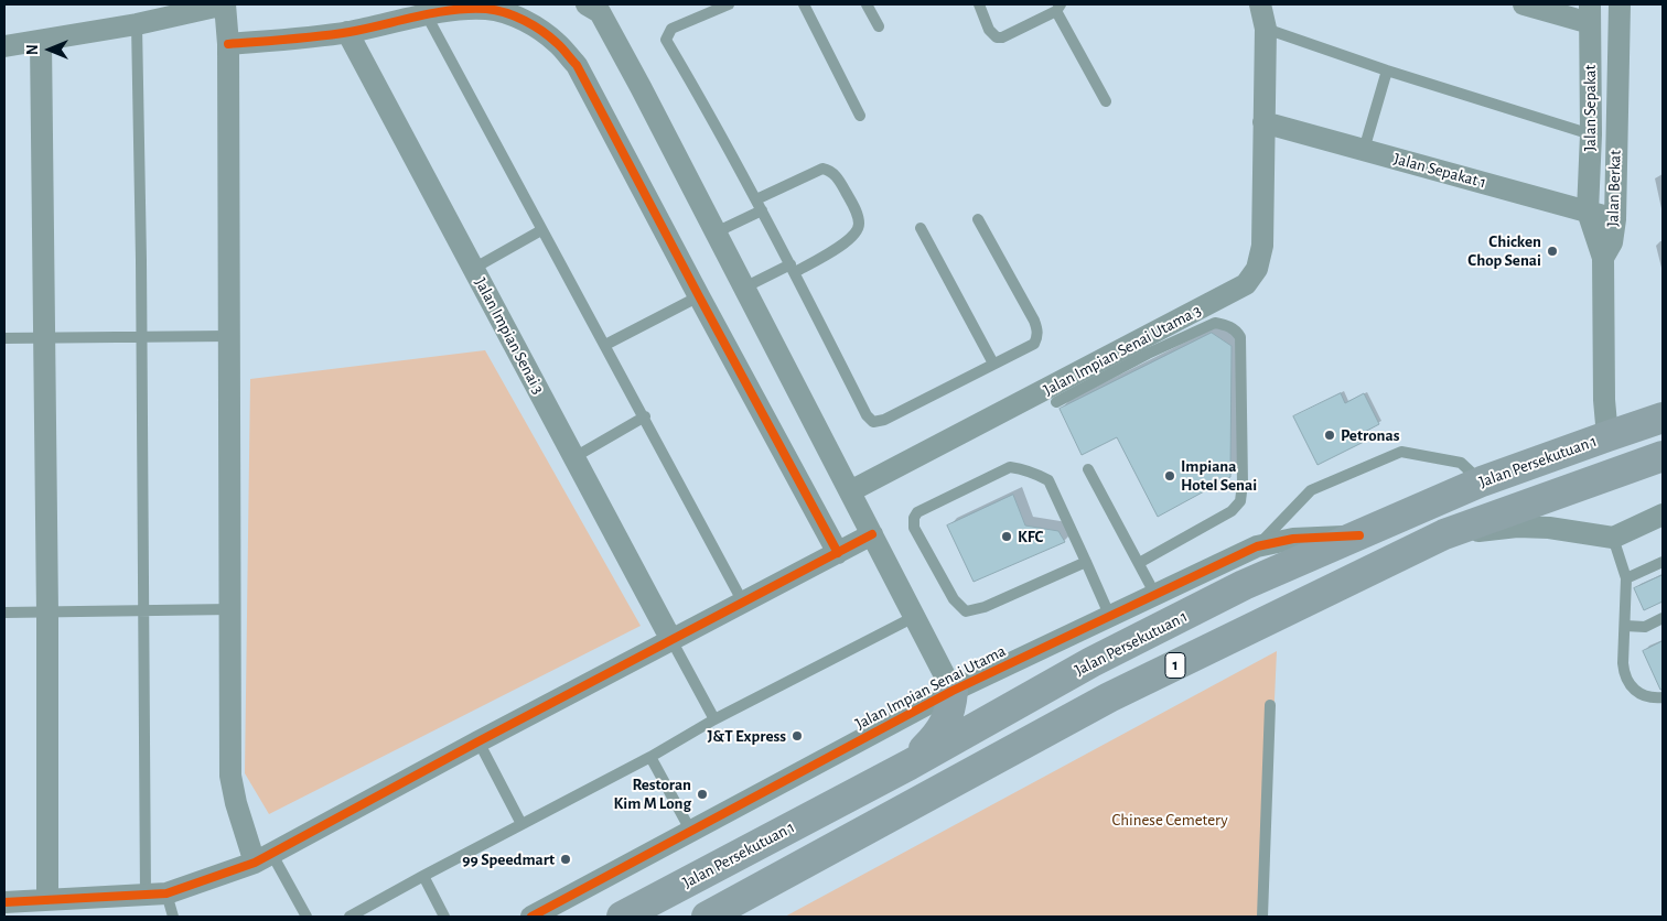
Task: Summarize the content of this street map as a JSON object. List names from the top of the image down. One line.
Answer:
{"streets":{"highway":["Jalan Persekutuan 1","1"],"street":["Jalan Sepakat","Jalan Sepakat 1","Jalan Berkat","Jalan Impian Senai 3","Jalan Impian Senai Utama 3","Jalan Impian Senai Utama"]},"crossings":[["Jalan Sepakat","Jalan Sepakat 1"],["Jalan Sepakat 1","Jalan Berkat"],["Jalan Sepakat 1","Jalan Impian Senai Utama 3"],["Jalan Berkat","Jalan Persekutuan 1"],["Jalan Persekutuan 1","Jalan Impian Senai Utama"]],"parks":["Chinese Cemetery"],"places":["Chicken Chop Senai","Petronas","Impiana Hotel Senai","KFC","J&T Express","Restoran Kim M Long","99 Speedmart"],"north":"left"}
